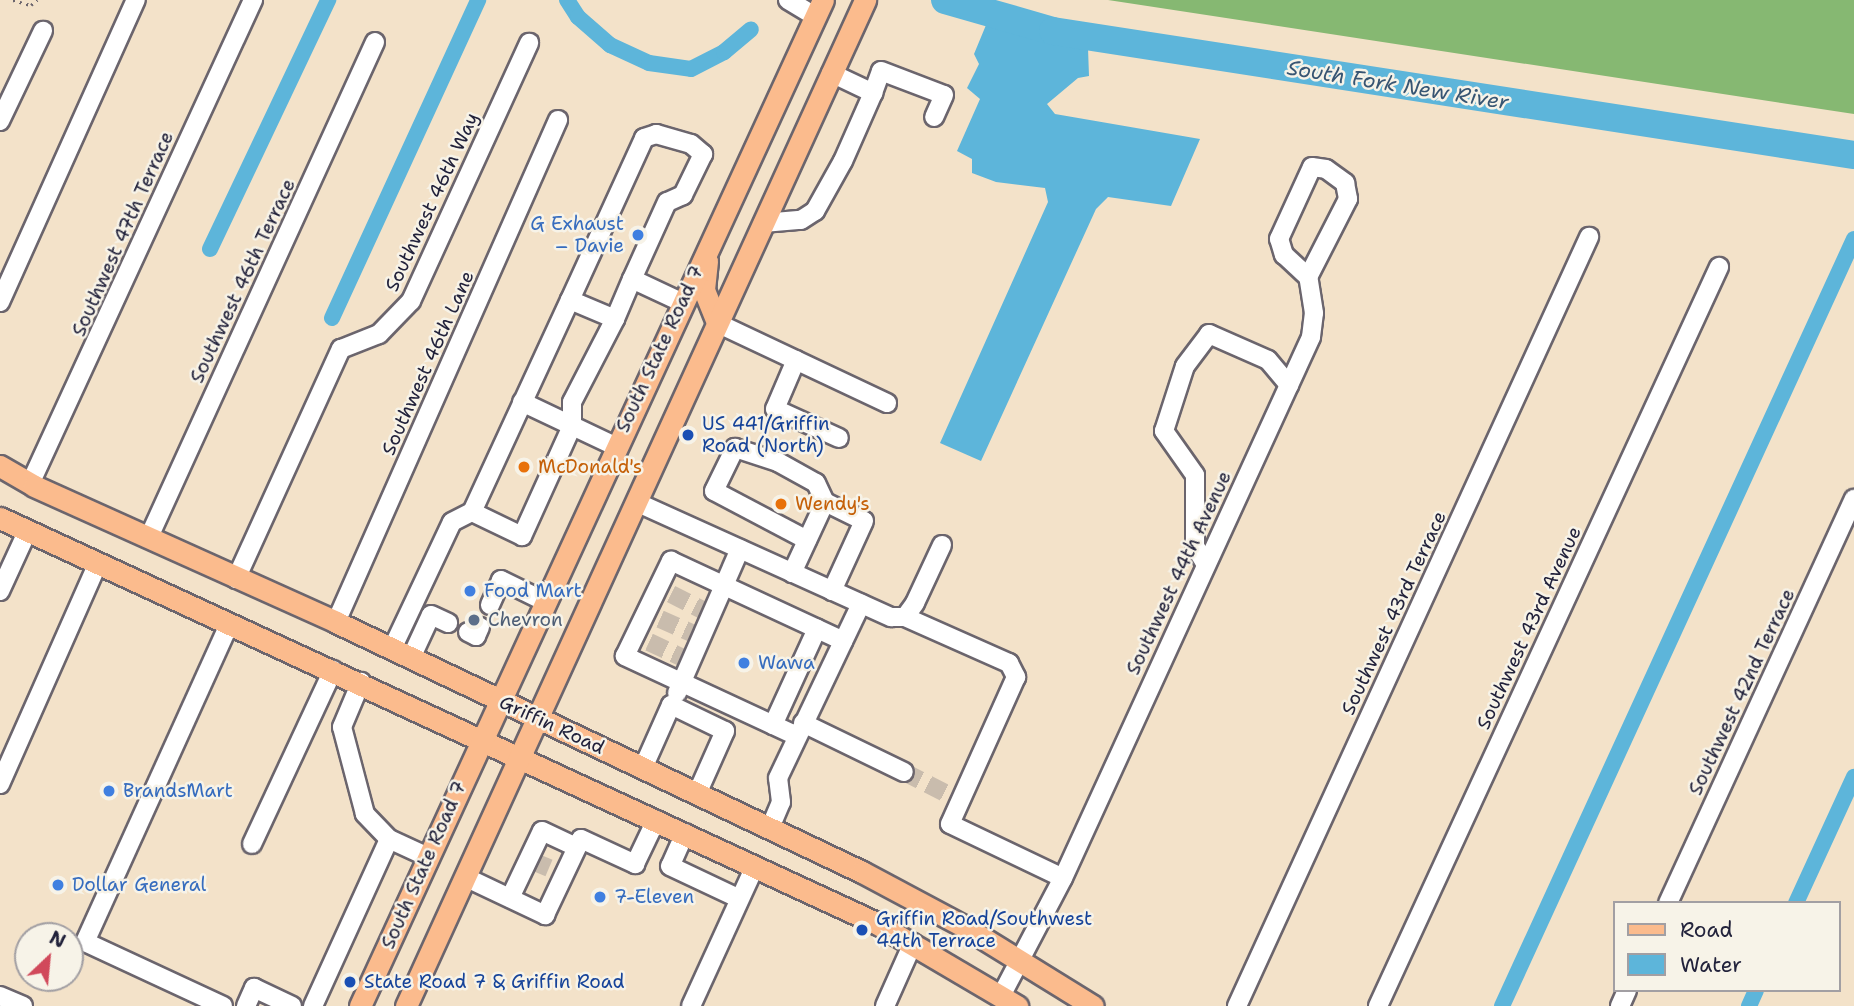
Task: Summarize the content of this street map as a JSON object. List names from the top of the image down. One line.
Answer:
{"streets":{"main road":["South State Road 7","Griffin Road"],"street":["Southwest 46th Way","Southwest 47th Terrace","Southwest 46th Terrace","Southwest 46th Lane","Southwest 44th Avenue","Southwest 43rd Terrace","Southwest 43rd Avenue","Southwest 42nd Terrace"]},"crossings":[["Southwest 46th Way","Griffin Road"],["Southwest 47th Terrace","Griffin Road"],["Southwest 46th Terrace","Griffin Road"],["South State Road 7","Griffin Road"],["Southwest 46th Lane","Griffin Road"],["Southwest 44th Avenue","Griffin Road"]],"water":["South Fork New River"],"places":["G Exhaust – Davie","US 441/Griffin Road (North)","McDonald's","Wendy's","Food Mart","Chevron","Wawa","BrandsMart","Dollar General","7-Eleven","Griffin Road/Southwest 44th Terrace","State Road 7 & Griffin Road"],"legend":["Road","Water"],"north":"top right"}
